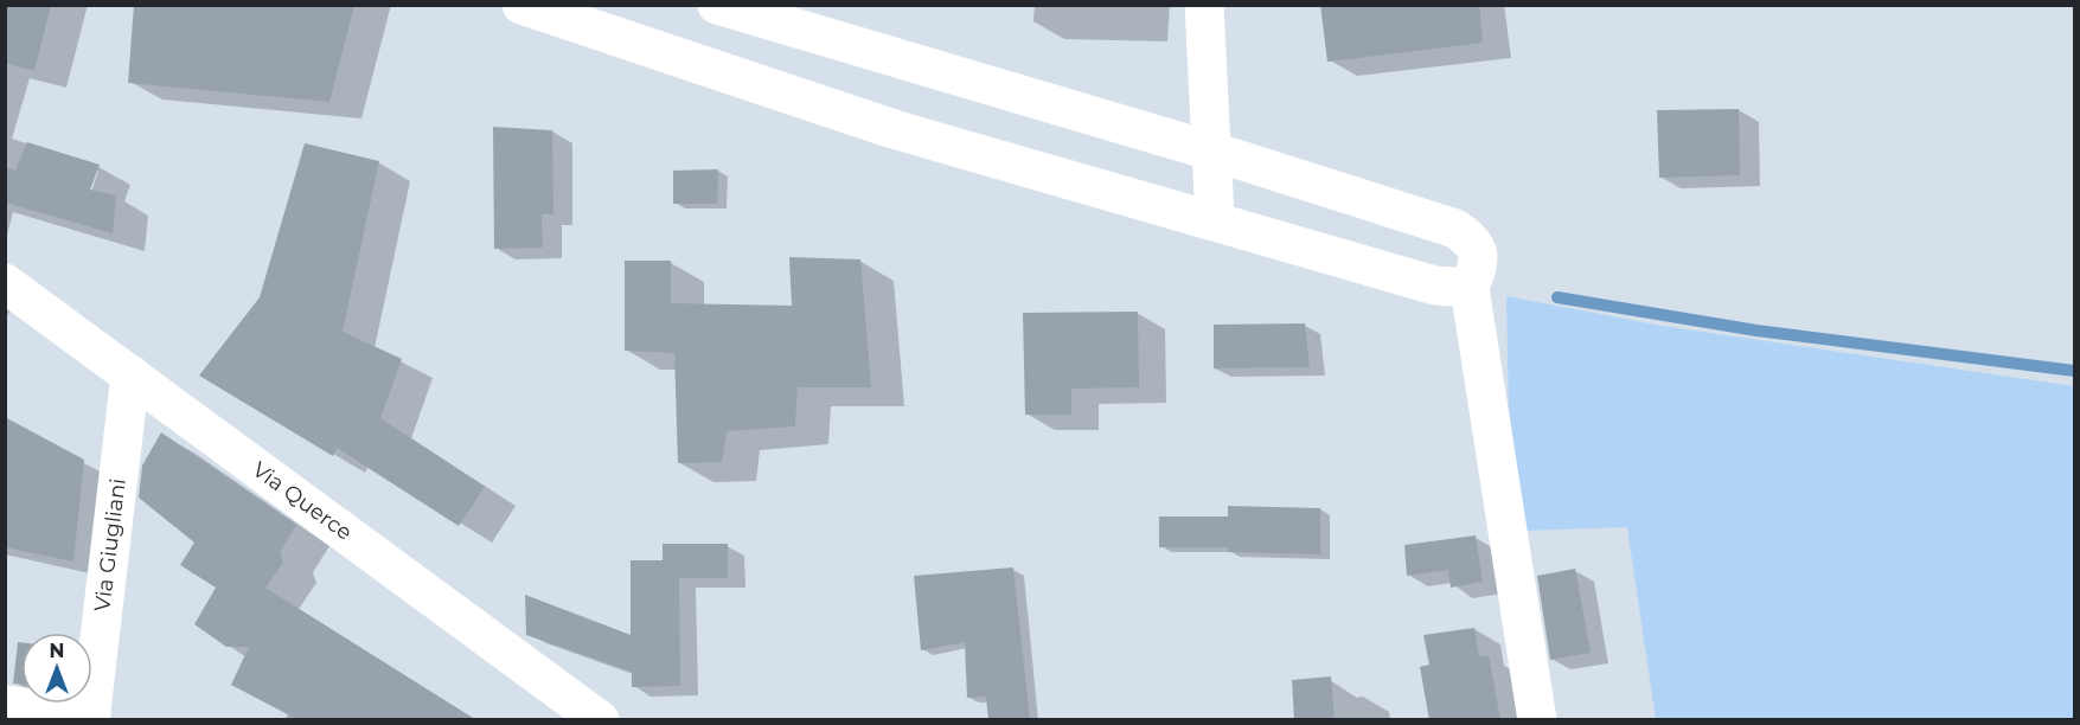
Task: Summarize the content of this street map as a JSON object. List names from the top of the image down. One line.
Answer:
{"streets":{"street":["Via Querce","Via Giugliani"]},"crossings":[["Via Querce","Via Giugliani"]],"north":"top"}
